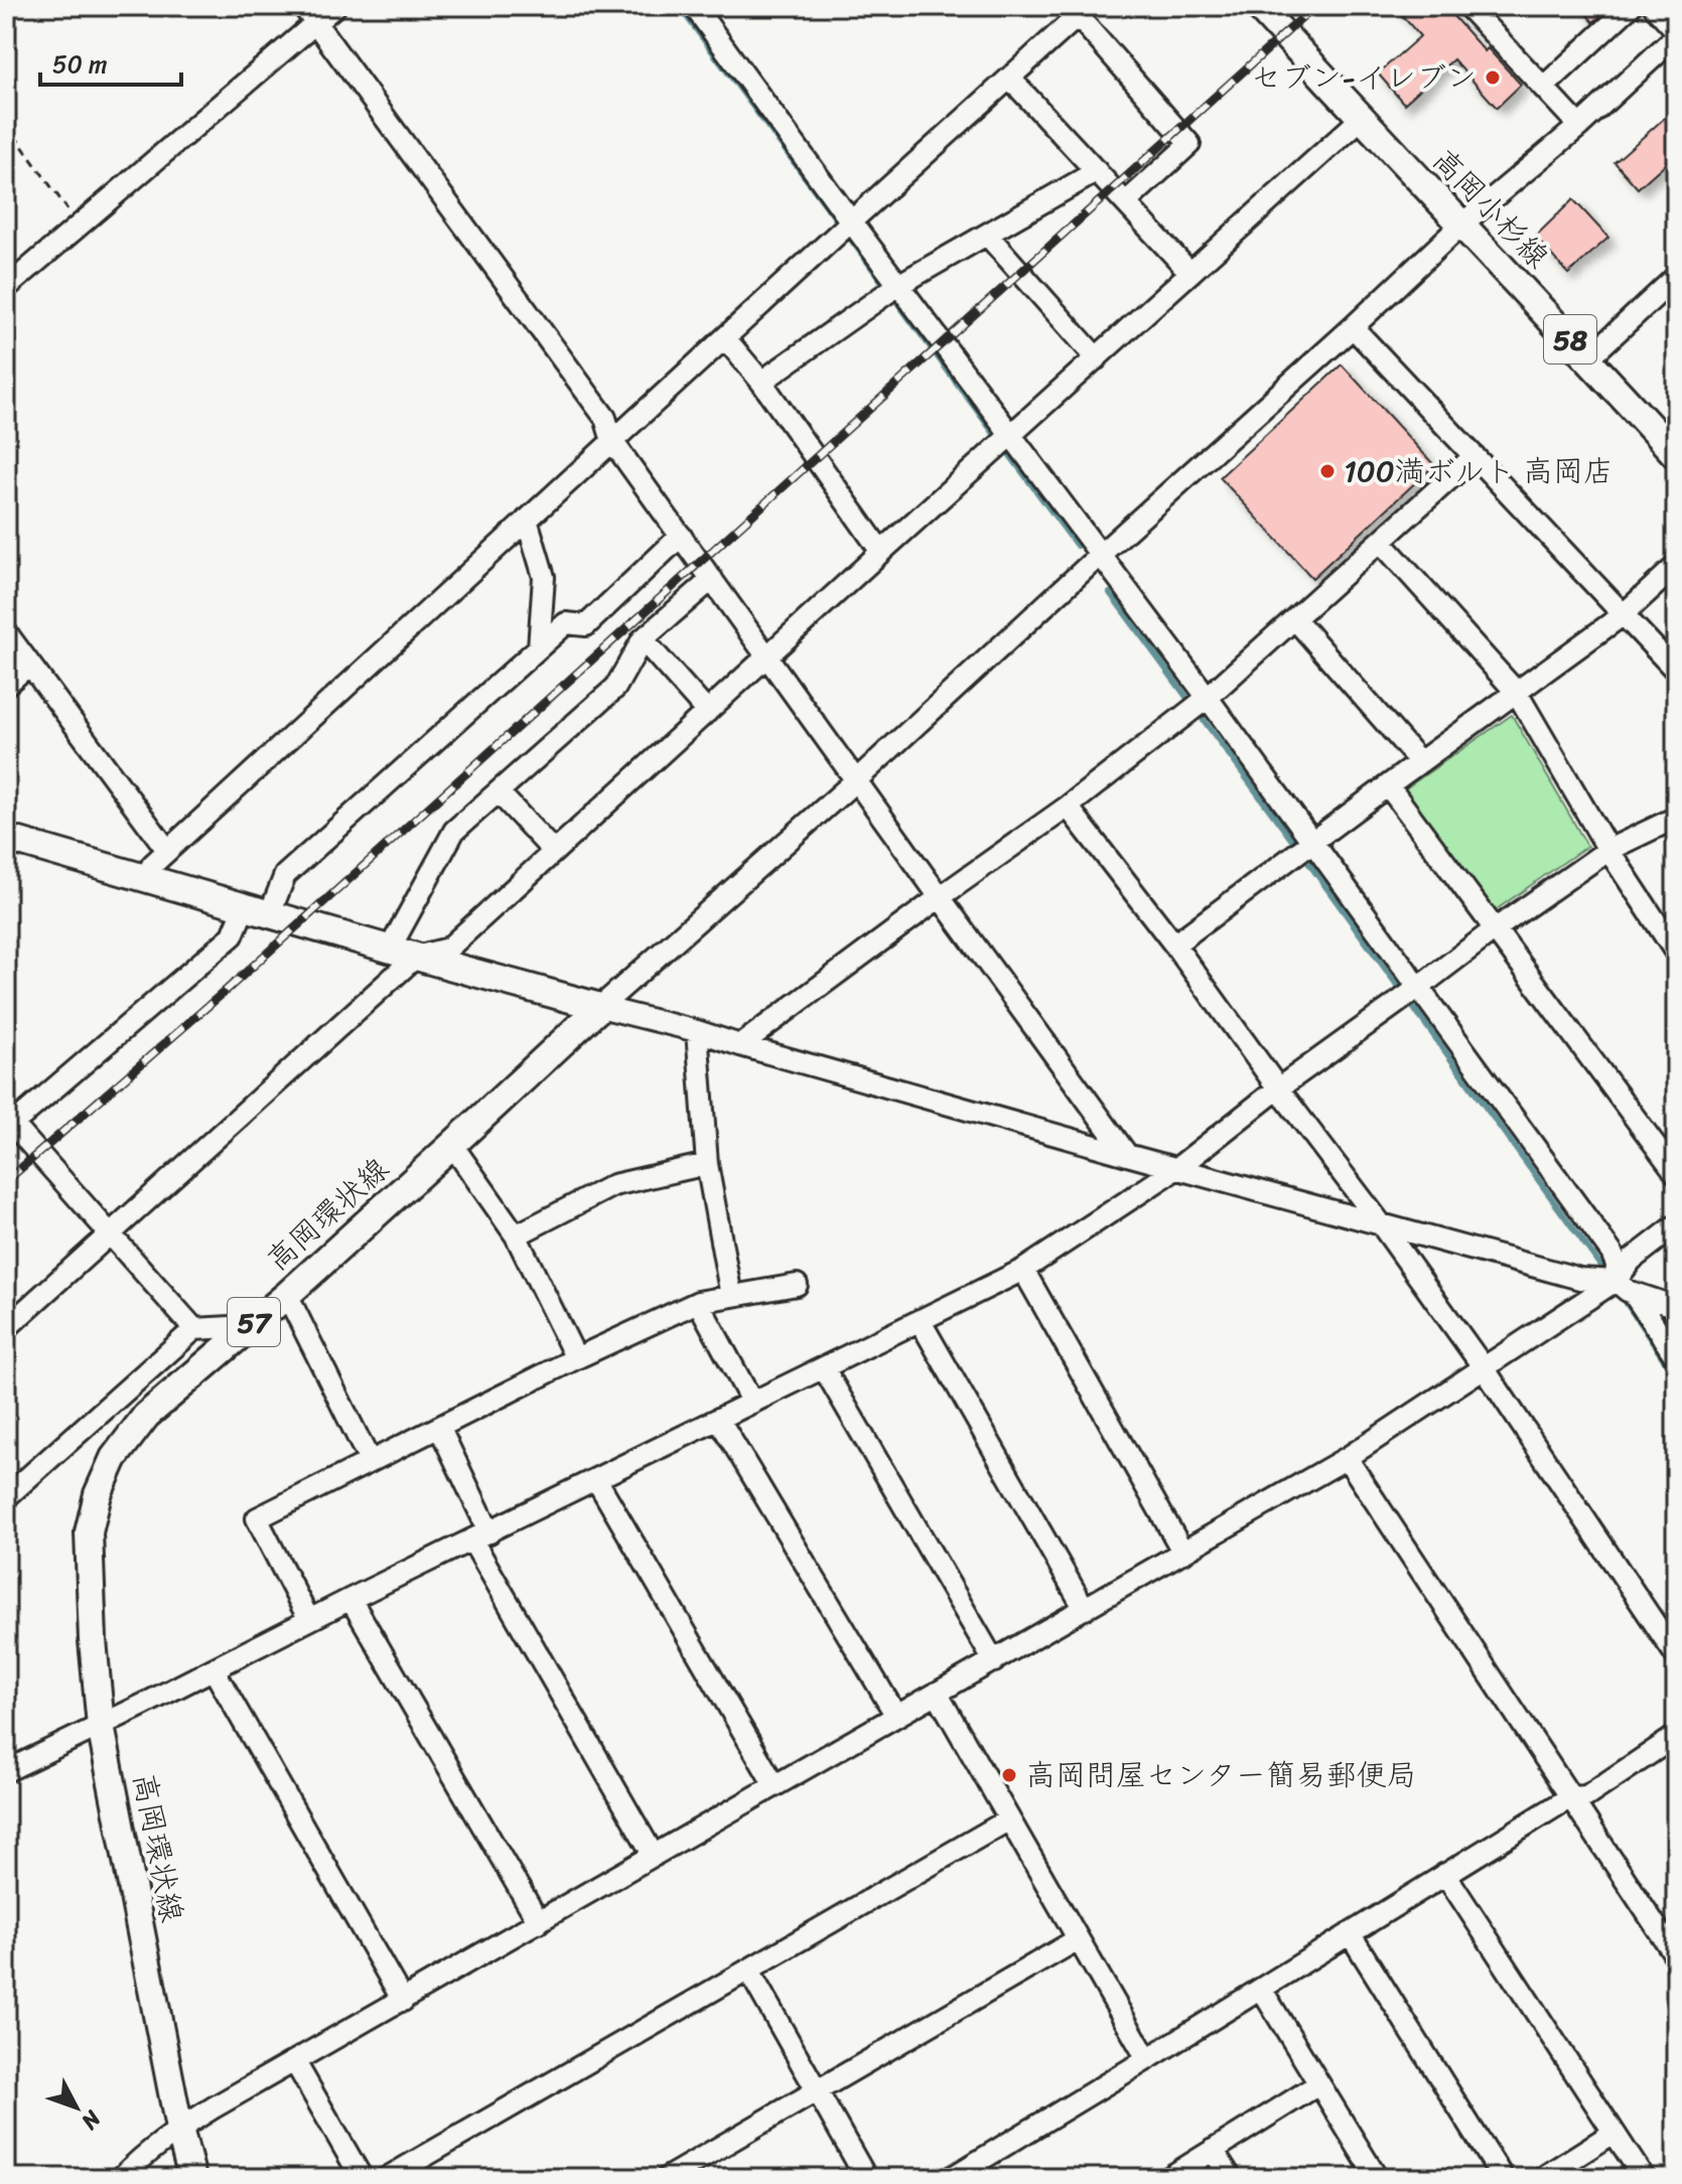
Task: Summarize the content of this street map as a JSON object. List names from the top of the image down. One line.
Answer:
{"streets":{"main road":["高岡小杉線","58","高岡環状線","57"]},"places":["セブン-イレブン","100満ボルト 高岡店","高岡問屋センター簡易郵便局"],"scale_bar":"50 m","north":"bottom right"}
